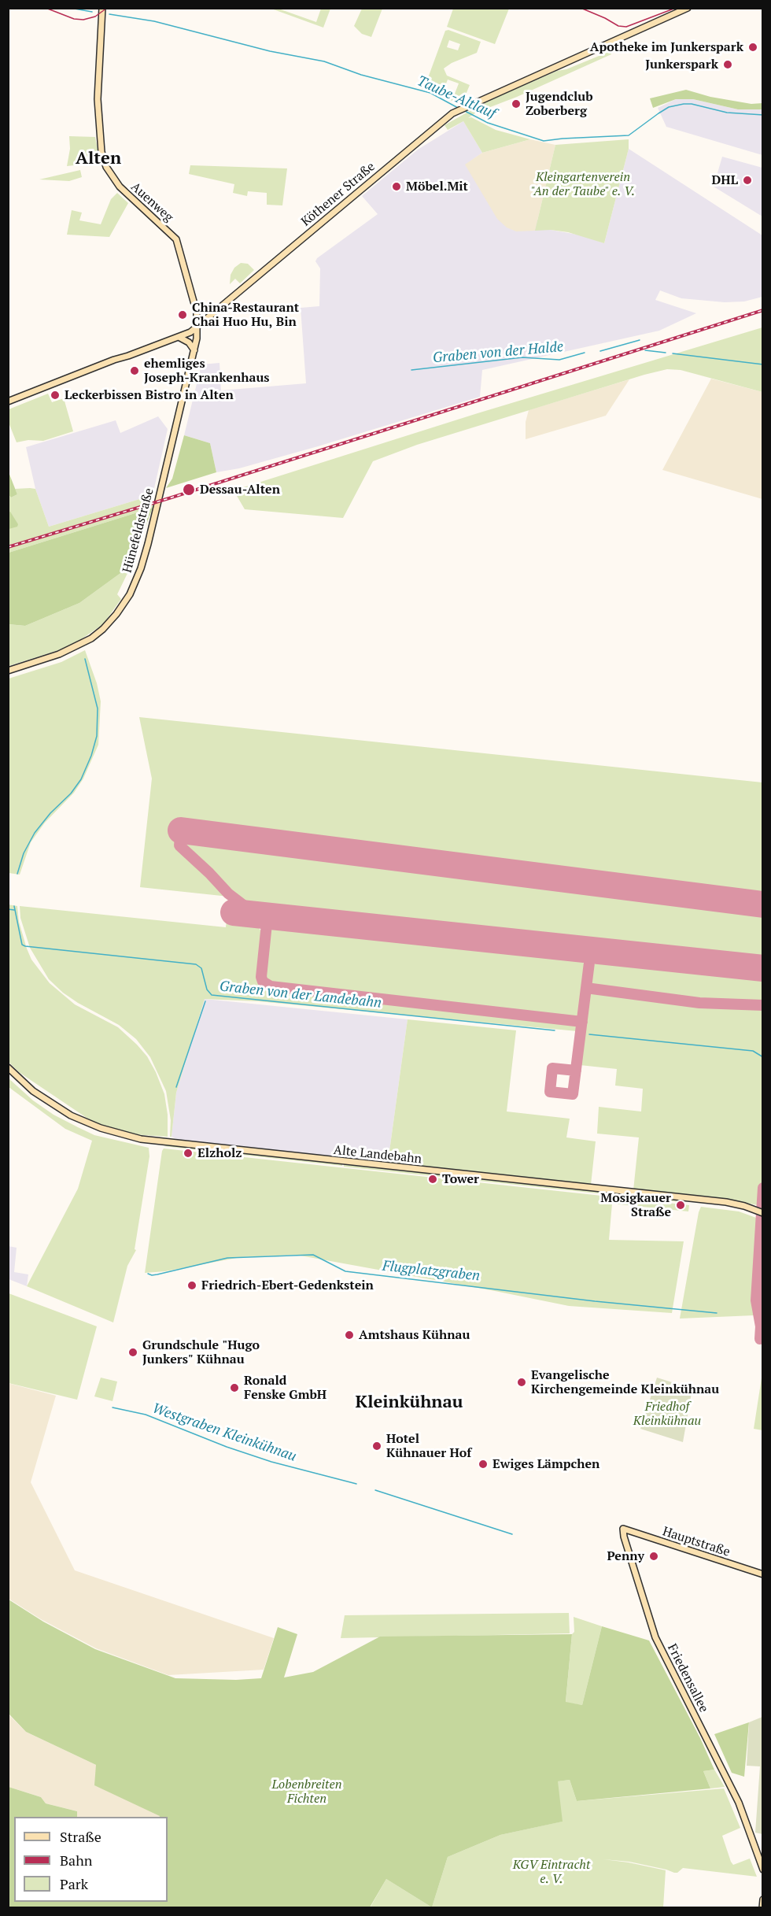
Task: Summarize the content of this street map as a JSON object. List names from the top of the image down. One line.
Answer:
{"streets":{"main road":["Köthener Straße","Auenweg","Hünefeldstraße","Alte Landebahn","Hauptstraße","Friedensallee"]},"crossings":[["Köthener Straße","Auenweg"],["Köthener Straße","Hünefeldstraße"],["Auenweg","Hünefeldstraße"],["Hauptstraße","Friedensallee"]],"districts":["Alten","Kleinkühnau"],"water":["Taube-Altlauf","Graben von der Halde","Graben von der Landebahn","Flugplatzgraben","Westgraben Kleinkühnau"],"parks":["Kleingartenverein \"An der Taube\" e. V.","Friedhof Kleinkühnau","Lobenbreiten Fichten","KGV Eintracht e. V."],"places":["Apotheke im Junkerspark","Junkerspark","Jugendclub Zoberberg","DHL","Möbel.Mit","China-Restaurant Chai Huo Hu, Bin","ehemliges Joseph-Krankenhaus","Leckerbissen Bistro in Alten","Dessau-Alten","Elzholz","Tower","Mosigkauer Straße","Friedrich-Ebert-Gedenkstein","Amtshaus Kühnau","Grundschule \"Hugo Junkers\" Kühnau","Evangelische Kirchengemeinde Kleinkühnau","Ronald Fenske GmbH","Hotel Kühnauer Hof","Ewiges Lämpchen","Penny"],"legend":["Straße","Bahn","Park"]}
